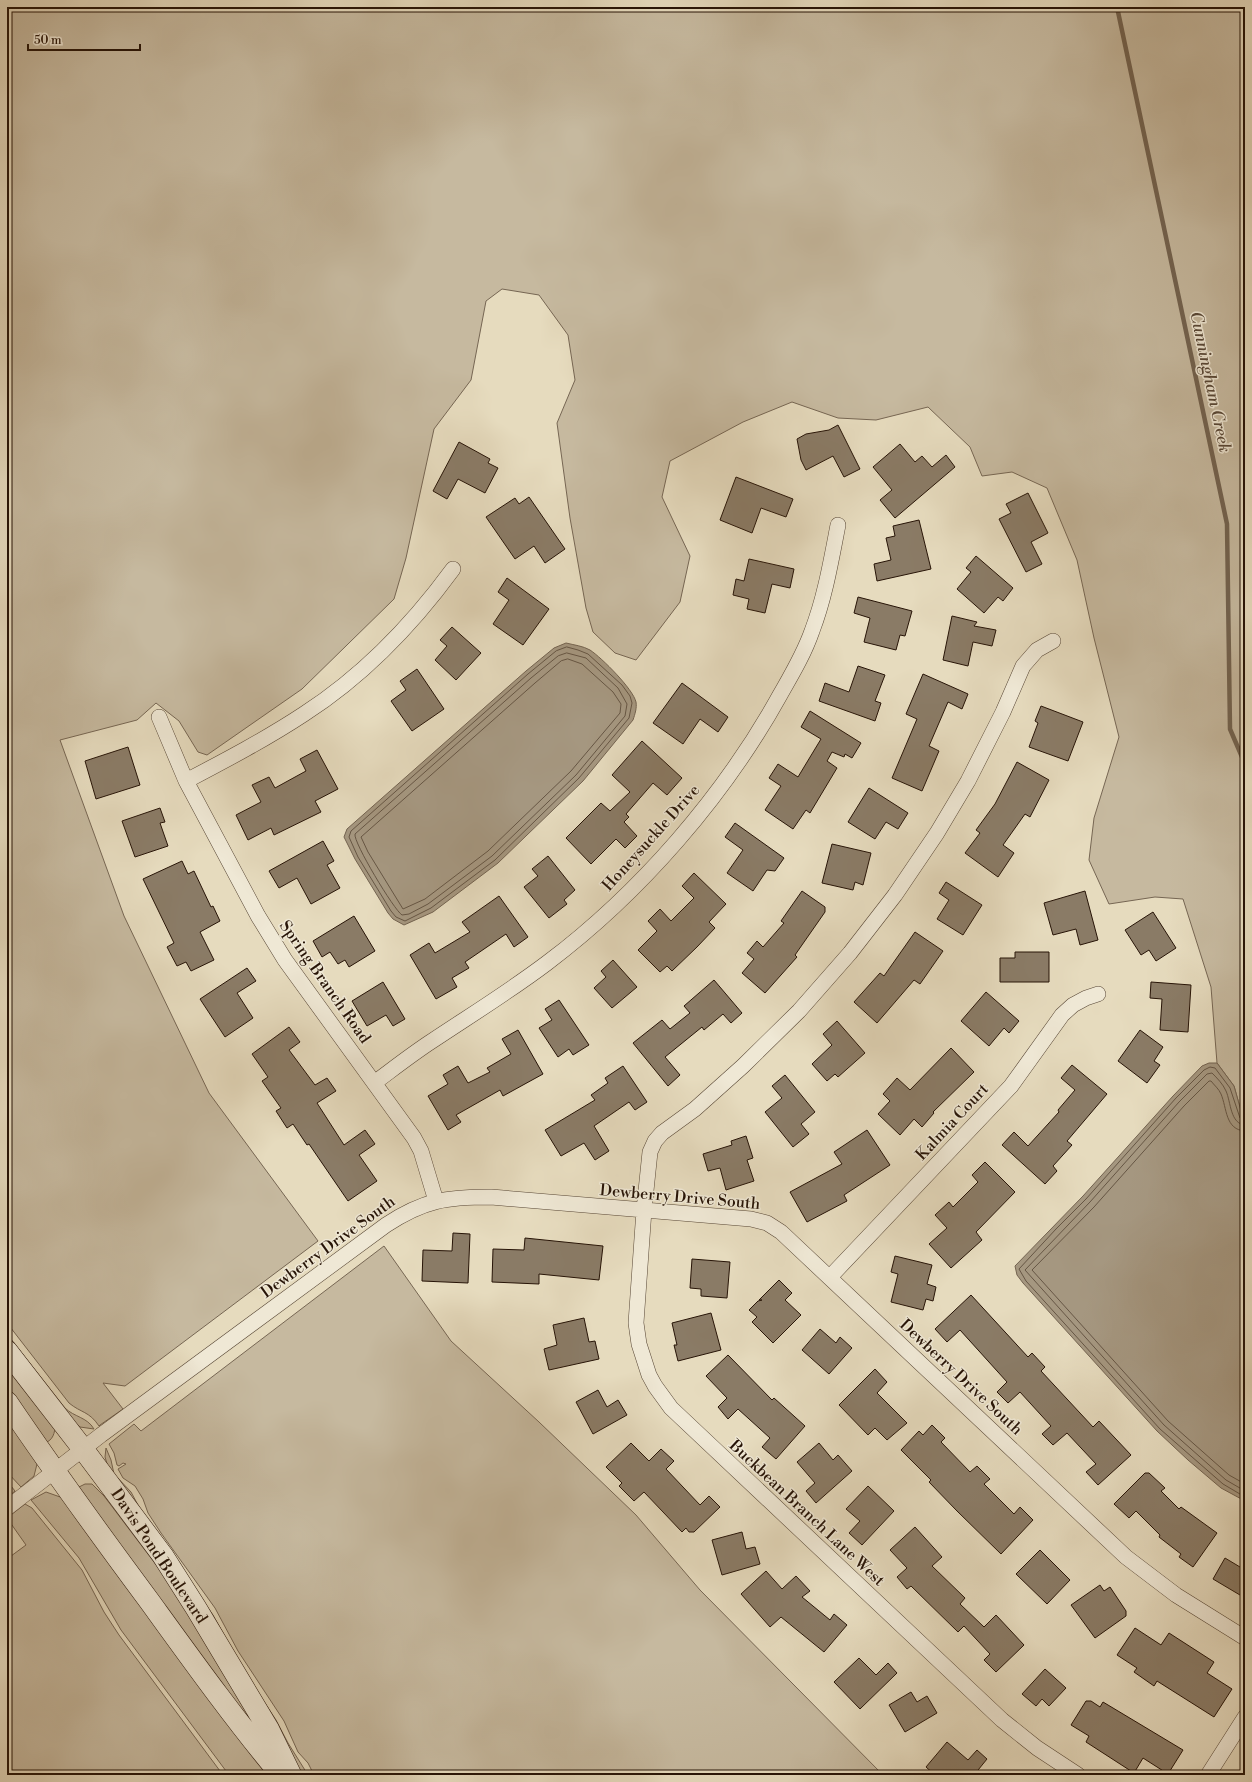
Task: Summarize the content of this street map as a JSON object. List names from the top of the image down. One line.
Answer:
{"streets":{"street":["Honeysuckle Drive","Spring Branch Road","Kalmia Court","Dewberry Drive South","Buckbean Branch Lane West","Davis Pond Boulevard"]},"crossings":[["Honeysuckle Drive","Spring Branch Road"],["Spring Branch Road","Dewberry Drive South"],["Kalmia Court","Dewberry Drive South"],["Dewberry Drive South","Buckbean Branch Lane West"],["Dewberry Drive South","Davis Pond Boulevard"]],"water":["Cunningham Creek"],"scale_bar":"50 m"}
